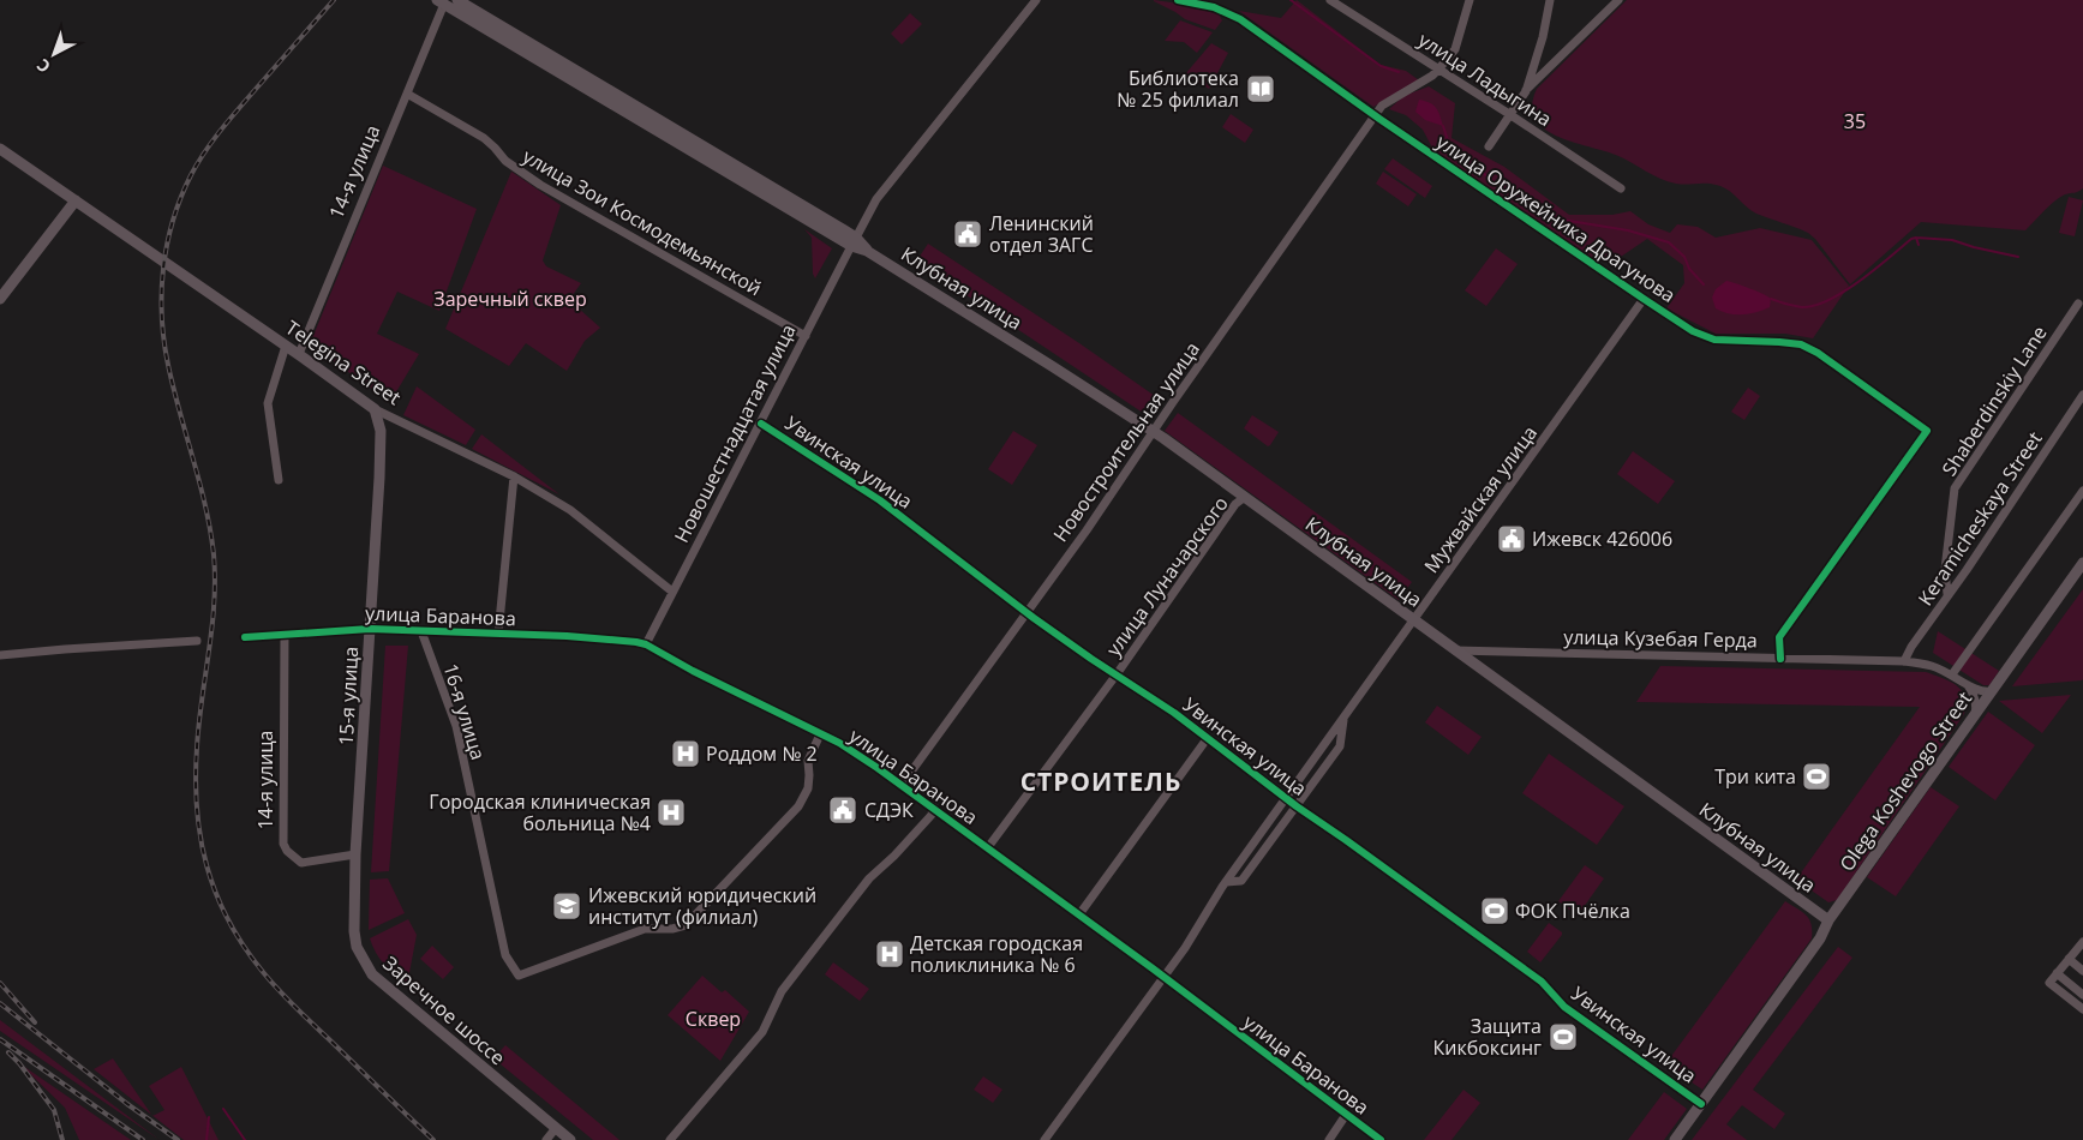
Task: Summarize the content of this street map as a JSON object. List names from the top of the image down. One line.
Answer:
{"streets":{"main road":["Клубная улица","Telegina Street","15-я улица","Olega Koshevogo Street","Заречное шоссе"],"street":["улица Ладыгина","14-я улица","улица Оружейника Драгунова","улица Зои Космодемьянской","Shaberdinskiy Lane","Новошестнадцатая улица","Новостроительная улица","Увинская улица","Мужвайская улица","Keramicheskaya Street","улица Луначарского","улица Баранова","улица Кузебая Герда","16-я улица"]},"crossings":[["улица Ладыгина","Новостроительная улица"],["14-я улица","улица Зои Космодемьянской"],["14-я улица","Клубная улица"],["14-я улица","Telegina Street"],["14-я улица","улица Баранова"],["14-я улица","15-я улица"],["улица Оружейника Драгунова","Новостроительная улица"],["улица Оружейника Драгунова","Мужвайская улица"],["улица Оружейника Драгунова","улица Кузебая Герда"],["улица Зои Космодемьянской","Новошестнадцатая улица"],["Клубная улица","Новошестнадцатая улица"],["Клубная улица","Новостроительная улица"],["Клубная улица","Мужвайская улица"],["Клубная улица","улица Луначарского"],["Клубная улица","улица Кузебая Герда"],["Клубная улица","Olega Koshevogo Street"],["Telegina Street","Новошестнадцатая улица"],["Telegina Street","15-я улица"],["Shaberdinskiy Lane","Keramicheskaya Street"],["Новошестнадцатая улица","Увинская улица"],["Новошестнадцатая улица","улица Баранова"],["Новостроительная улица","Увинская улица"],["Новостроительная улица","улица Баранова"],["Увинская улица","Мужвайская улица"],["Увинская улица","улица Луначарского"],["Увинская улица","Olega Koshevogo Street"],["Мужвайская улица","улица Баранова"],["Keramicheskaya Street","улица Кузебая Герда"],["улица Луначарского","улица Баранова"],["улица Баранова","15-я улица"],["улица Баранова","16-я улица"],["улица Кузебая Герда","Olega Koshevogo Street"],["15-я улица","Заречное шоссе"]],"districts":["СТРОИТЕЛЬ"],"parks":["35","Заречный сквер","Сквер"],"places":{"library":["Библиотека № 25 филиал"],"public building":["Ленинский отдел ЗАГС","Ижевск 426006","СДЭК"],"hospital":["Роддом № 2","Городская клиническая больница №4","Детская городская поликлиника № 6"],"sports":["Три кита","ФОК Пчёлка","Защита Кикбоксинг"],"school or university":["Ижевский юридический институт (филиал)"]},"north":"bottom left"}
